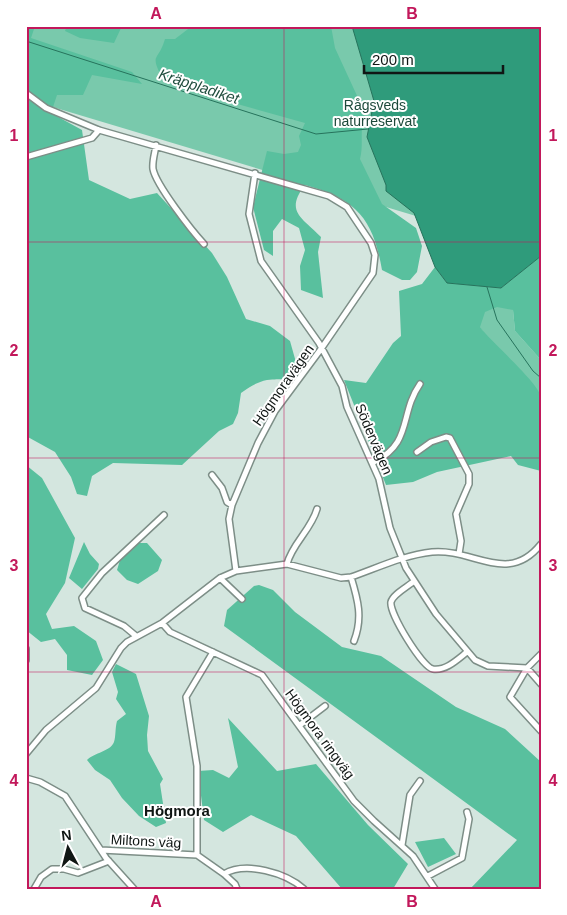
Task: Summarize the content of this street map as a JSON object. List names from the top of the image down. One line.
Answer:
{"streets":{"street":["Högmoravägen","Södervägen","Högmora ringväg","Miltons väg"]},"crossings":[["Högmoravägen","Södervägen"]],"districts":["Högmora"],"water":["Kräppladiket"],"parks":["Rågsveds naturreservat"],"scale_bar":"200 m","north":"top","grid":{"columns":["A","B"],"rows":["1","2","3","4"]}}
